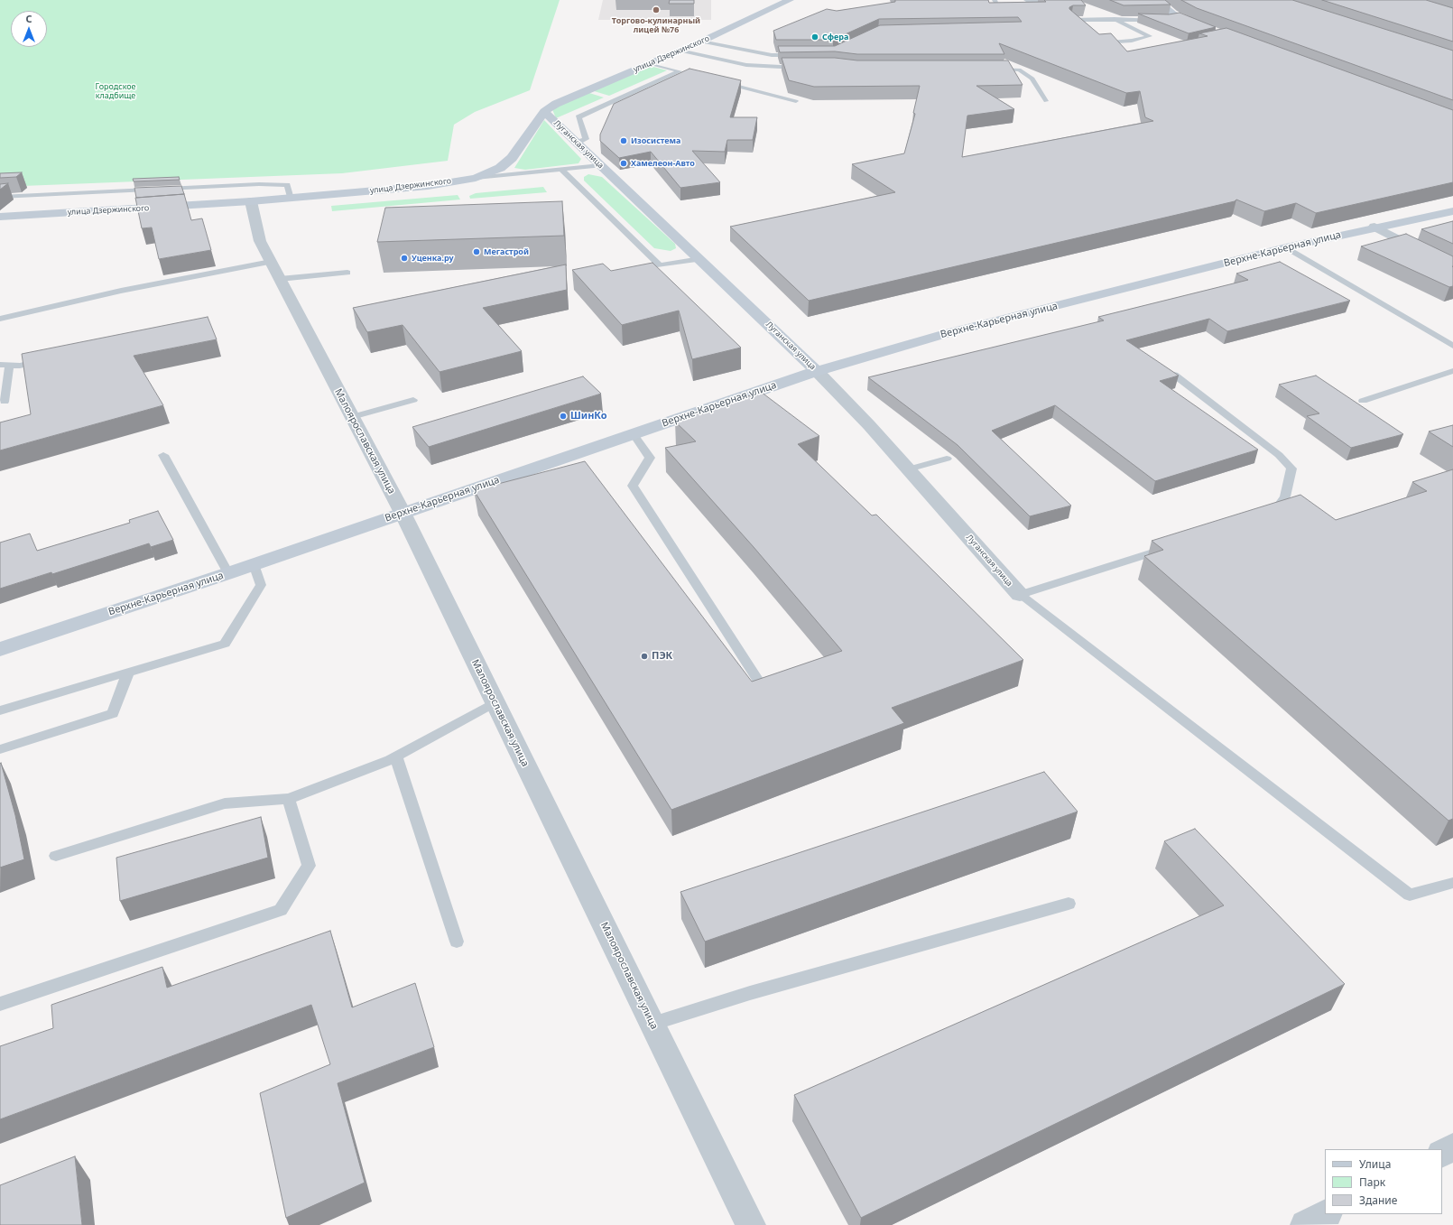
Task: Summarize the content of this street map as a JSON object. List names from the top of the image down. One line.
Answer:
{"streets":{"street":["улица Дзержинского","Луганская улица","Верхне-Карьерная улица","Малоярославская улица"]},"crossings":[["улица Дзержинского","Луганская улица"],["улица Дзержинского","Малоярославская улица"],["Луганская улица","Верхне-Карьерная улица"],["Верхне-Карьерная улица","Малоярославская улица"]],"parks":["Городское кладбище"],"places":["Торгово-кулинарный лицей №76","Сфера","Изосистема","Хамелеон-Авто","Мегастрой","Уценка.ру","ШинКо","ПЭК"],"legend":["Улица","Парк","Здание"],"north":"top"}
